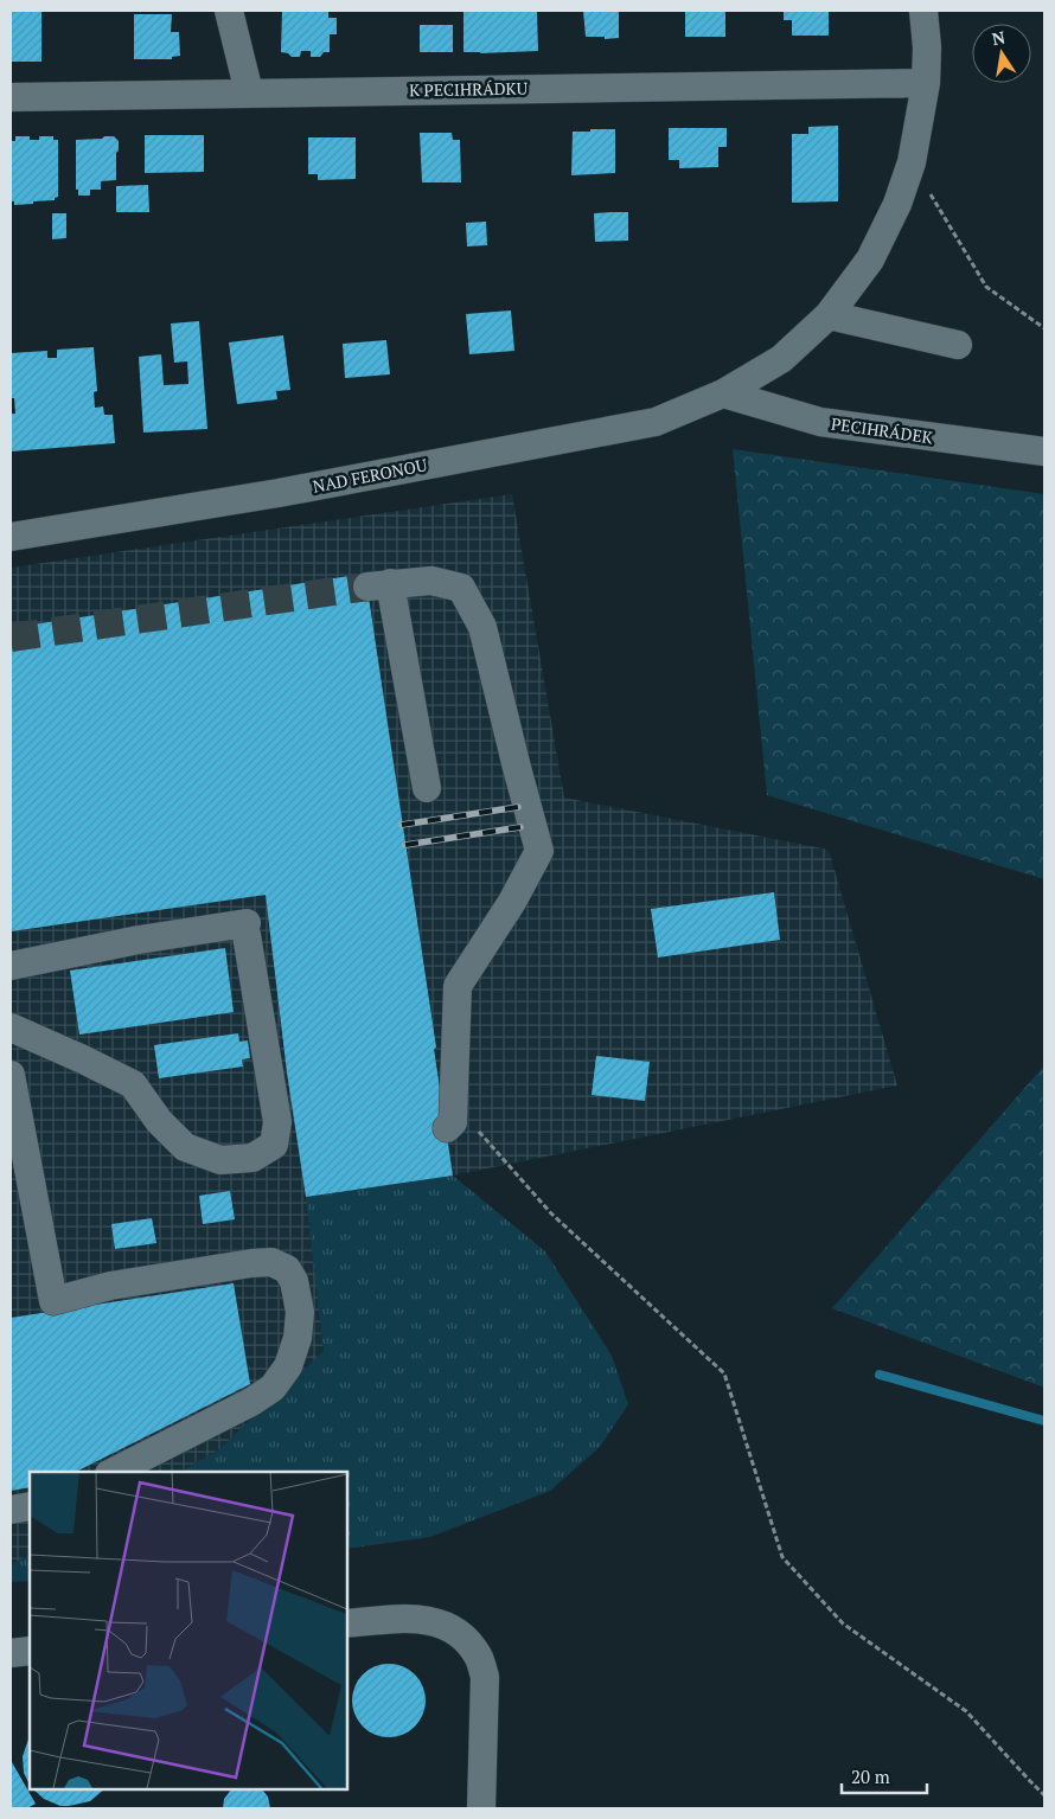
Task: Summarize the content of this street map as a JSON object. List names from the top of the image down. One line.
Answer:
{"streets":{"street":["K PECIHRÁDKU","PECIHRÁDEK","NAD FERONOU"]},"crossings":[["K PECIHRÁDKU","NAD FERONOU"],["PECIHRÁDEK","NAD FERONOU"]],"scale_bar":"20 m","north":"top"}
